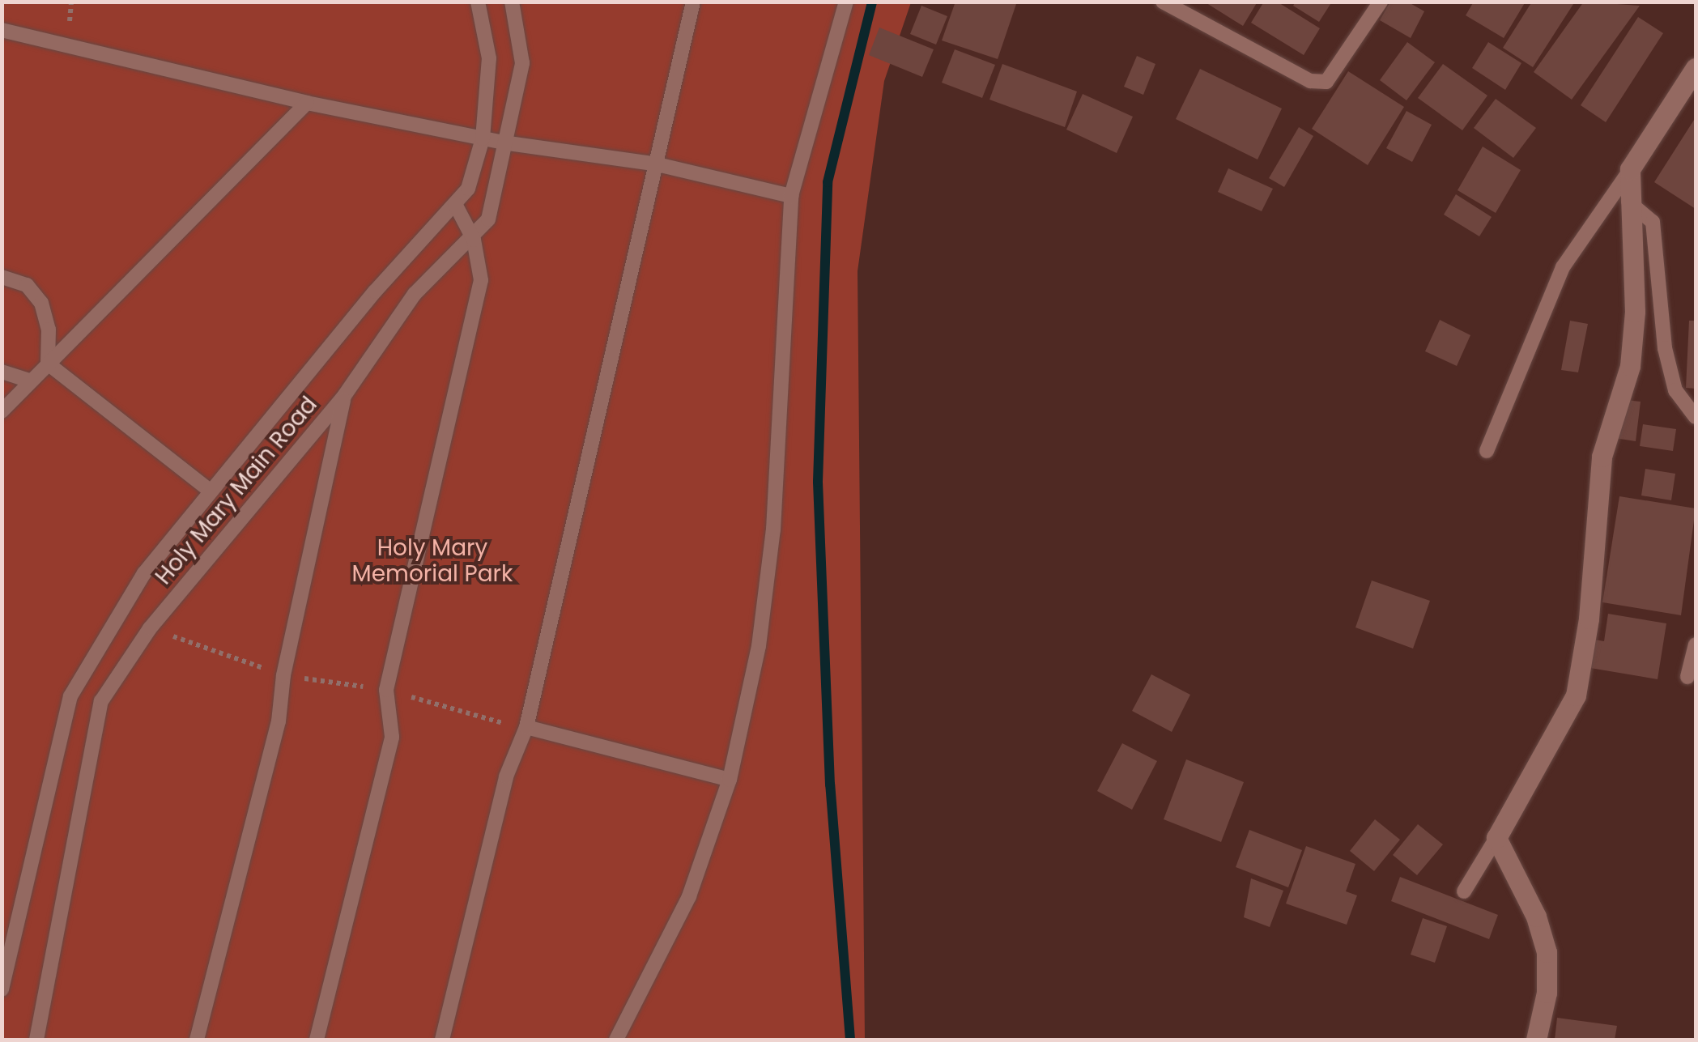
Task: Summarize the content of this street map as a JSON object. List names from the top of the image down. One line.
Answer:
{"streets":{"lane":["Holy Mary Main Road"]},"parks":["Holy Mary Memorial Park"]}
